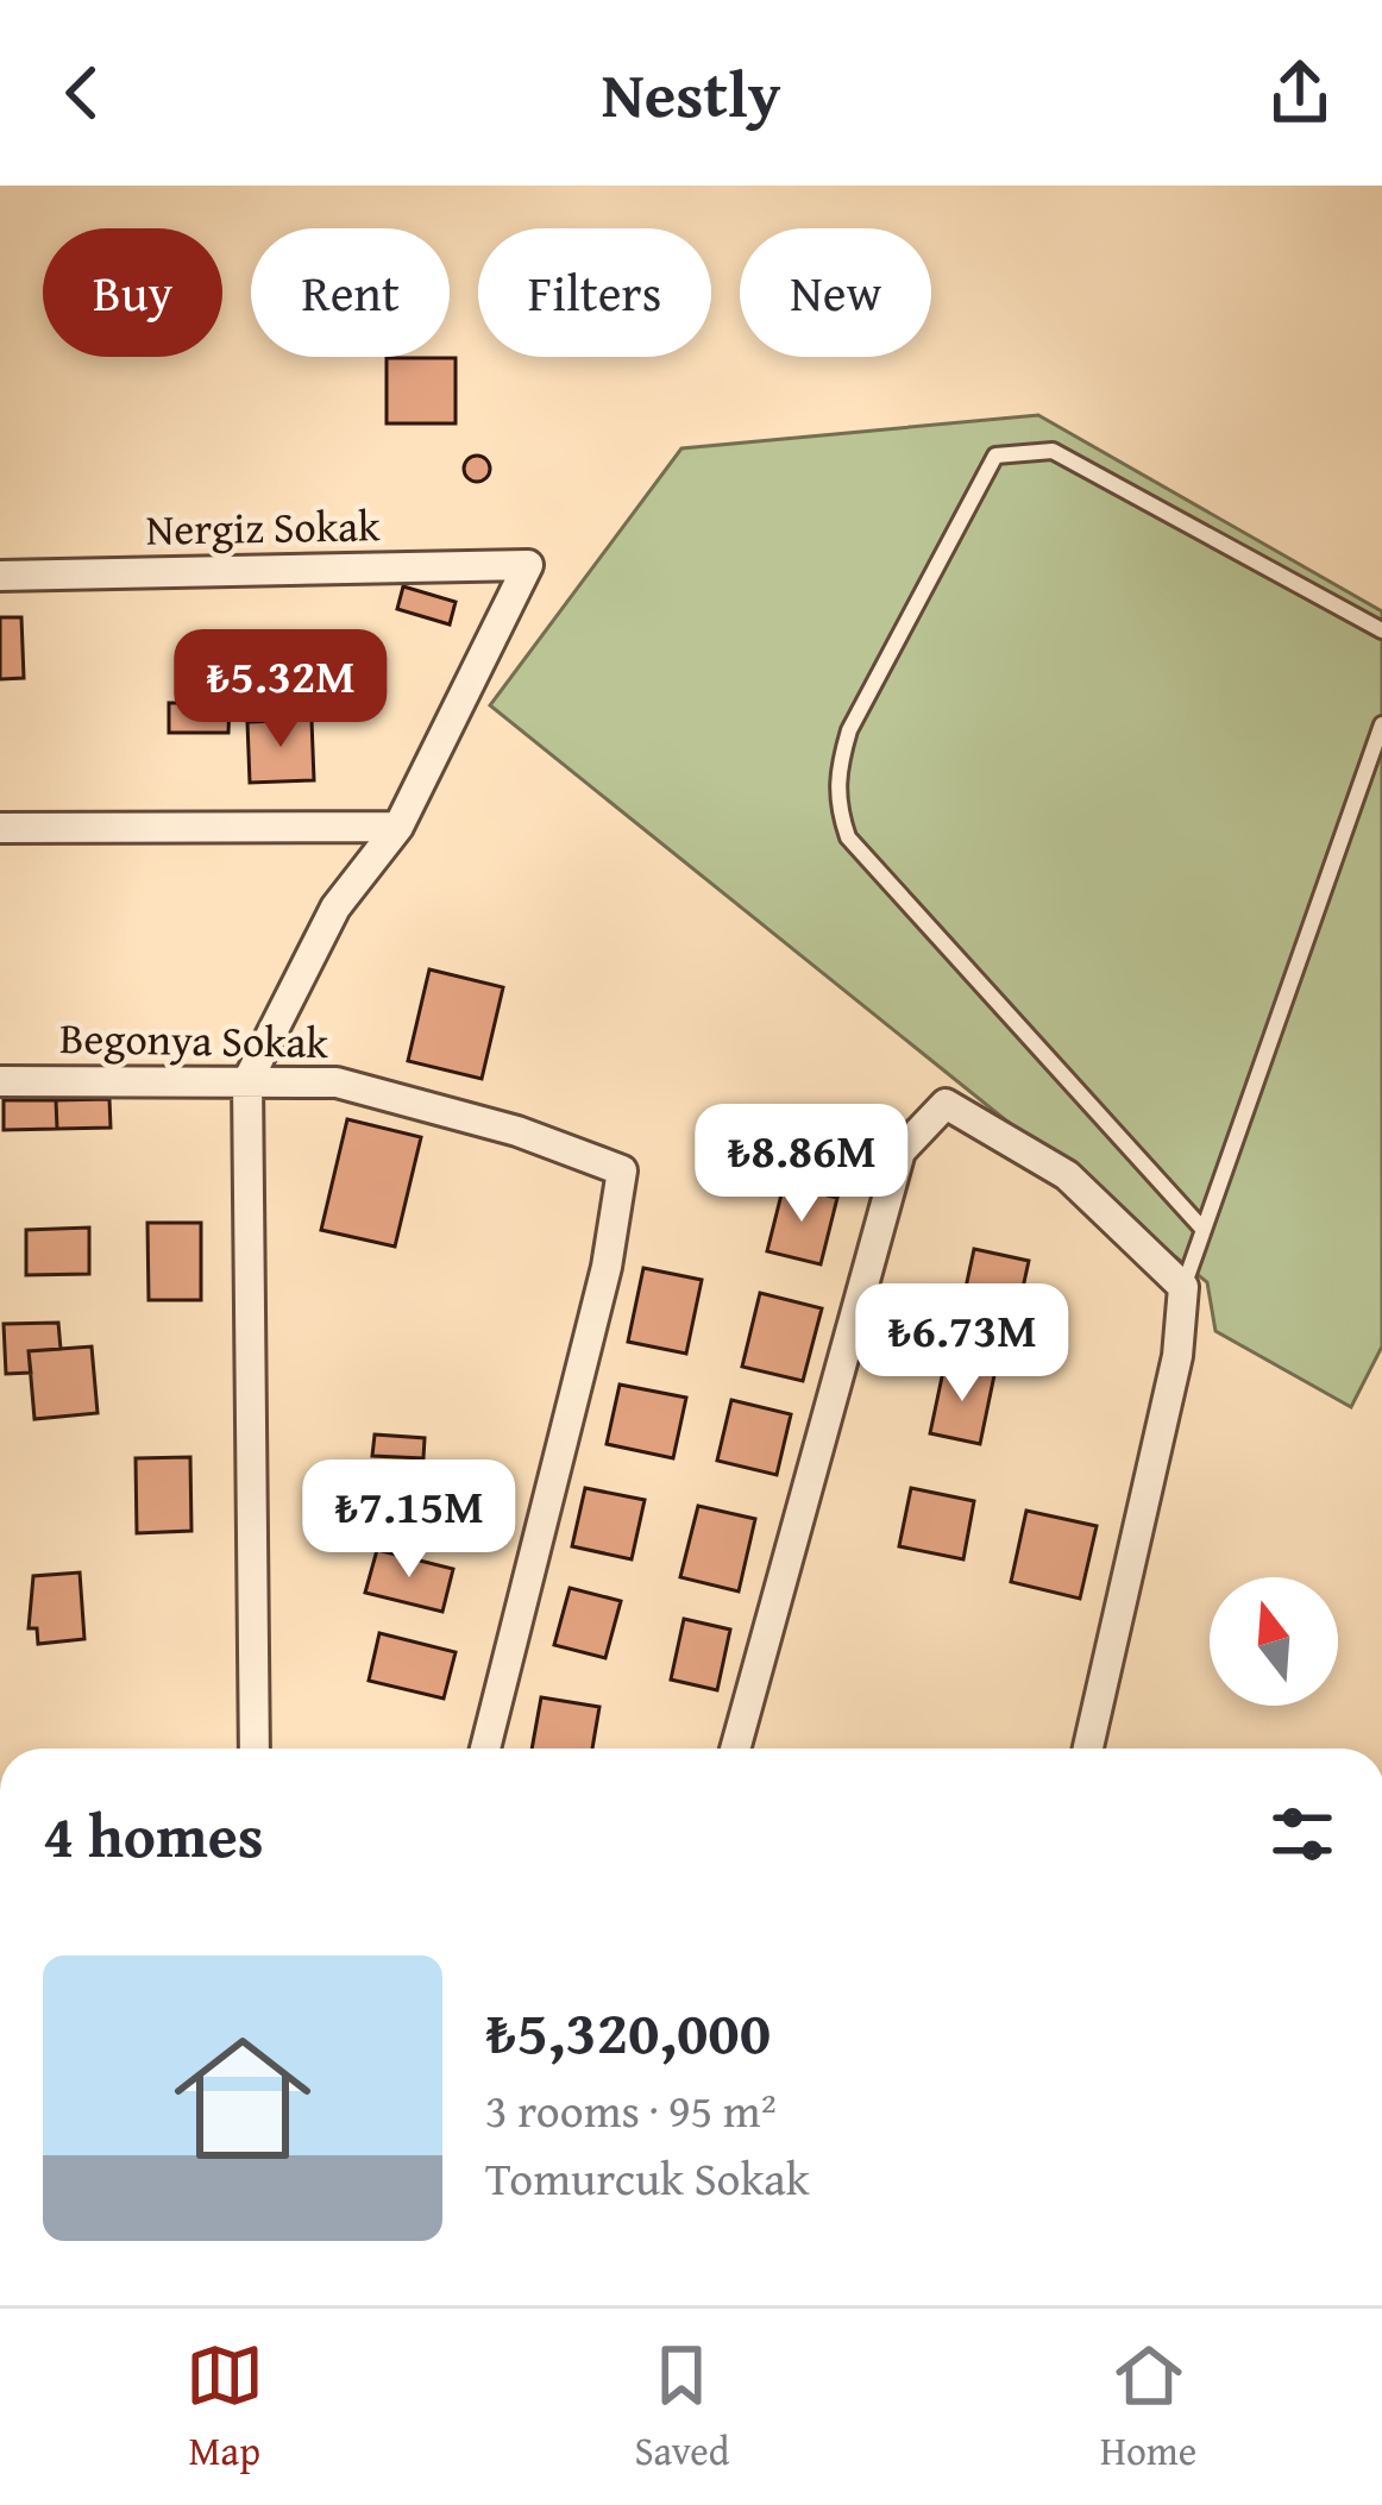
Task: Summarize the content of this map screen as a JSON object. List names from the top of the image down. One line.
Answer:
{"streets":{"street":["Nergiz Sokak","Begonya Sokak"]},"north":"top","page":{"header":"Nestly","chip":["Buy","Rent","Filters","New"],"price":["₺5.32M","₺8.86M","₺6.73M","₺7.15M"],"heading":"4 homes","list":[{"name":"₺5,320,000","note":"3 rooms · 95 m² · Tomurcuk Sokak"}],"tabs":["Map","Saved","Home"]}}
